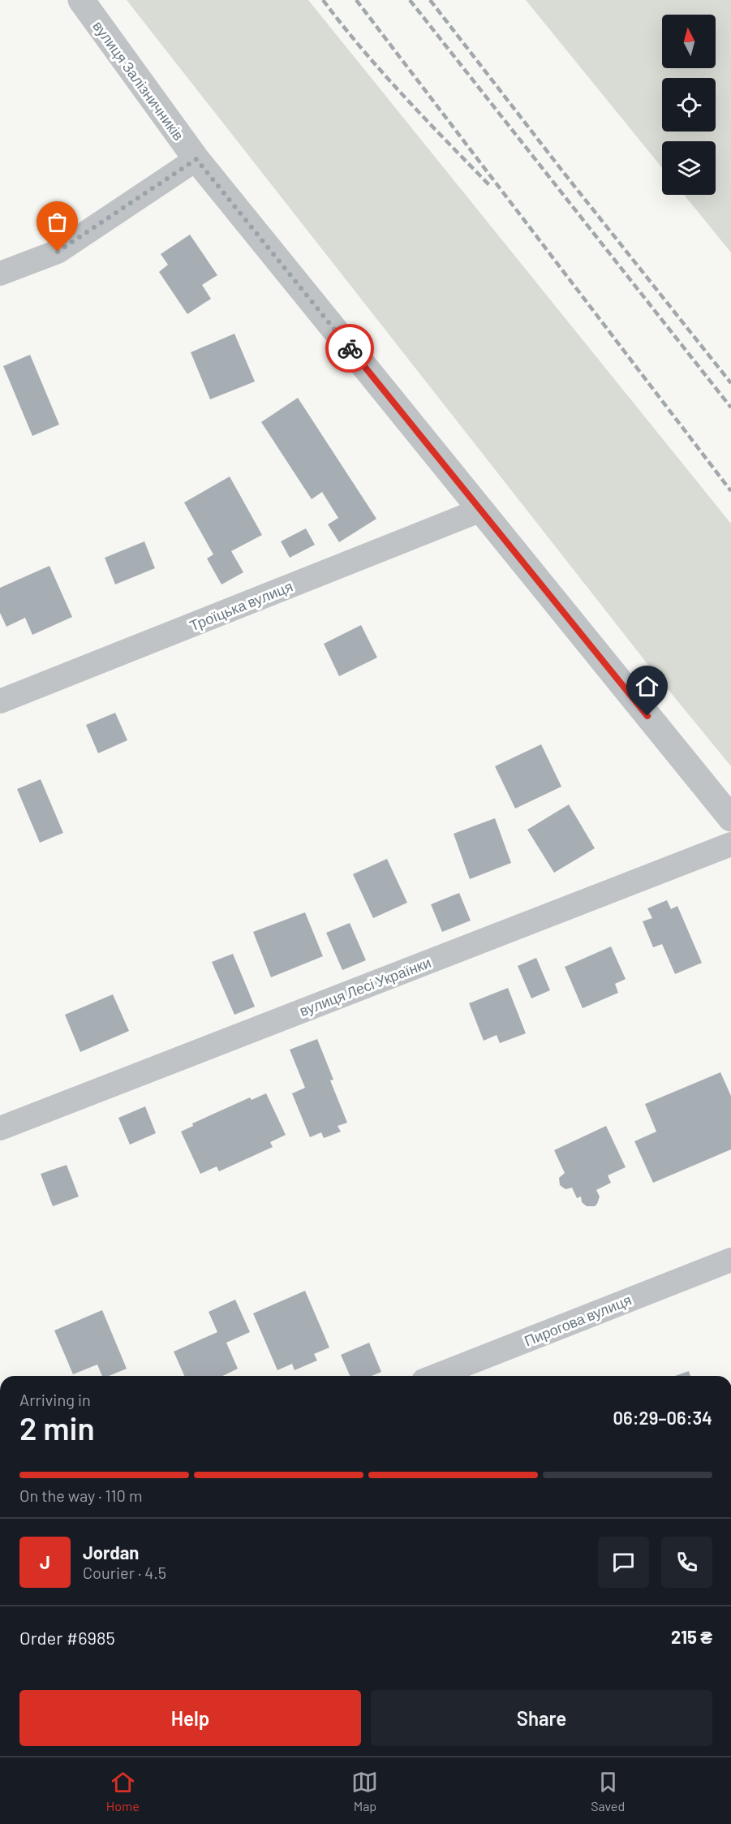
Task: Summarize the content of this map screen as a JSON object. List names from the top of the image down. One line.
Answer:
{"streets":{"street":["вулиця Залізничників","Троїцька вулиця","вулиця Лесі Українки","Пирогова вулиця"]},"crossings":[["вулиця Залізничників","Троїцька вулиця"]],"north":"top","page":{"heading":["2 min","Arriving in","06:29–06:34"],"panel":["Jordan","Courier · 4.5","Order #6985","215 ₴"],"bar":"On the way · 110 m","round":"J","buttons":["Help","Share"],"tabs":["Home","Map","Saved"]}}
